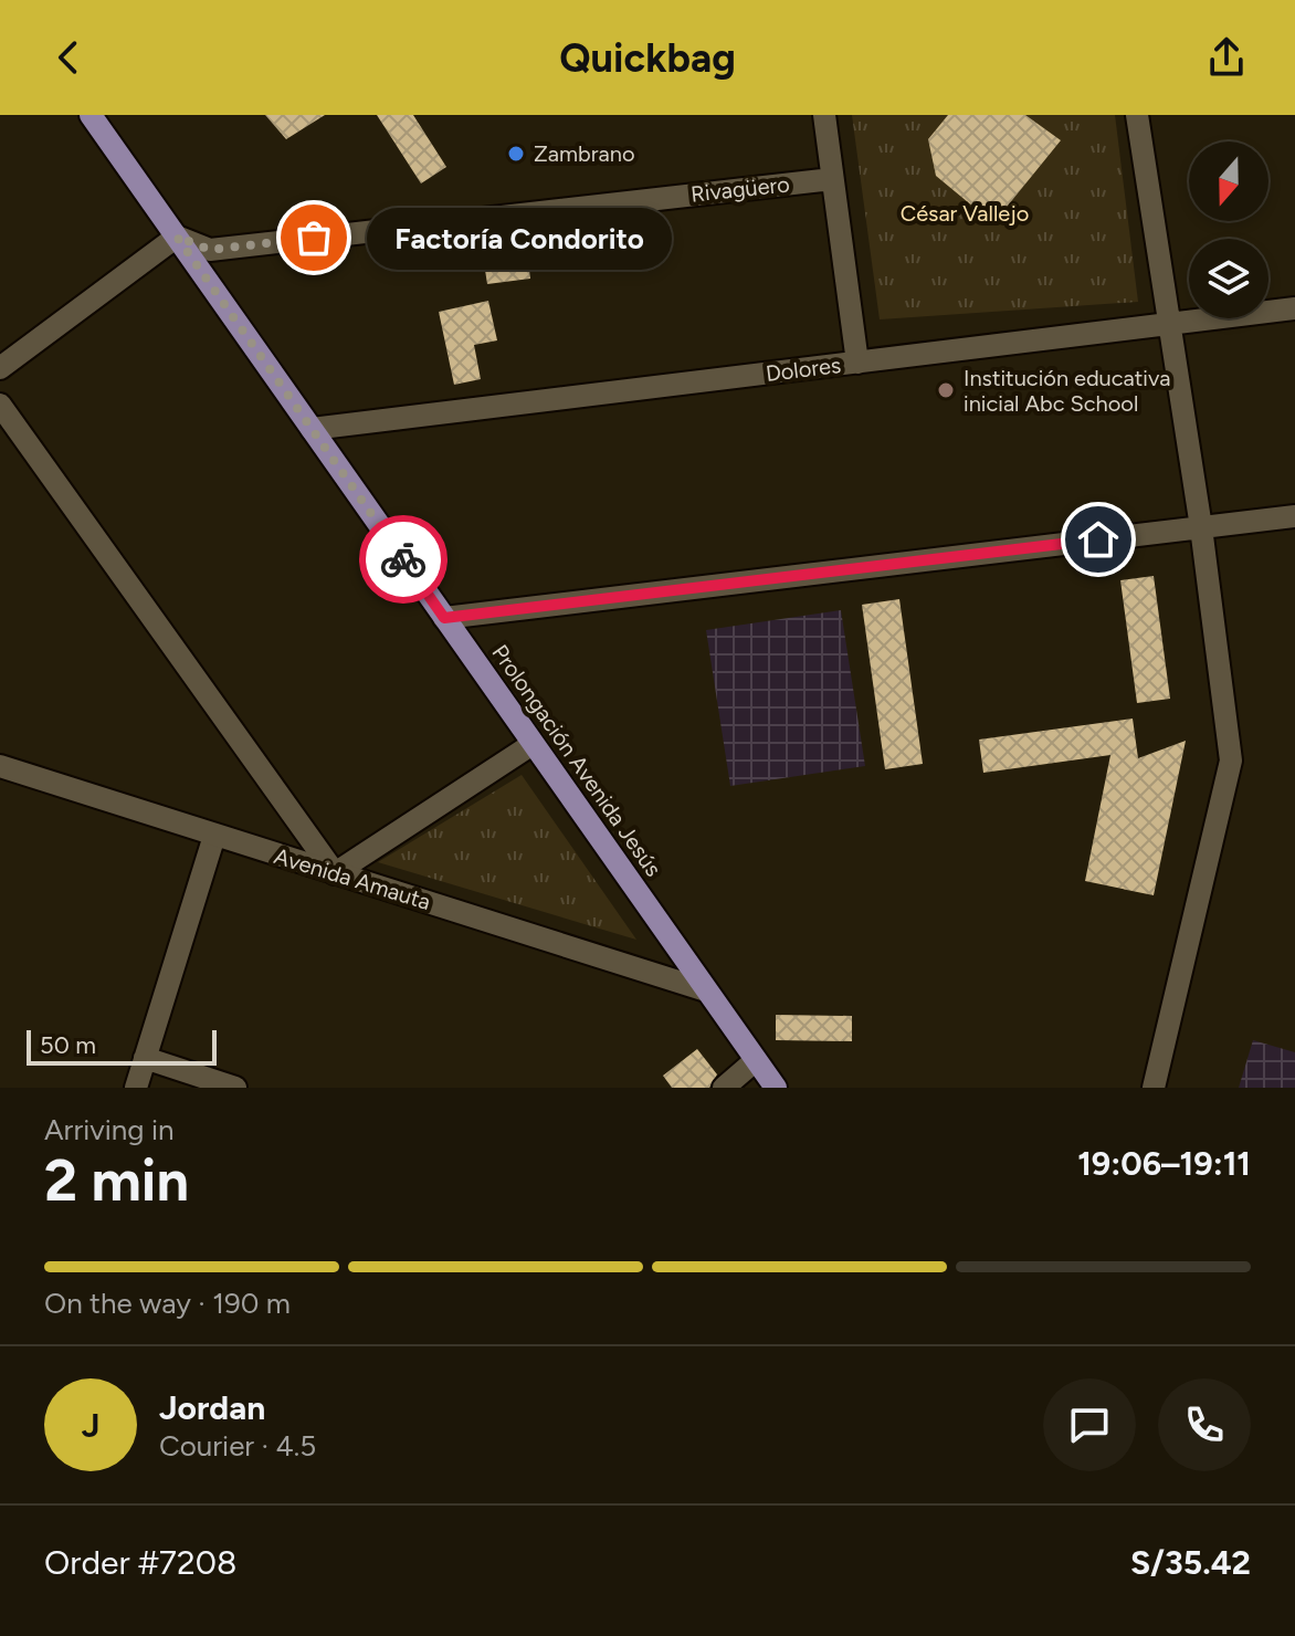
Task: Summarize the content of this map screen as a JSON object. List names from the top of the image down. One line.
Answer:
{"streets":{"main road":["Prolongación Avenida Jesús"],"street":["Rivagüero","Dolores","Avenida Amauta"]},"crossings":[["Rivagüero","Prolongación Avenida Jesús"],["Dolores","Prolongación Avenida Jesús"],["Prolongación Avenida Jesús","Avenida Amauta"]],"parks":["César Vallejo"],"places":["Zambrano","Factoría Condorito","Institución educativa inicial Abc School"],"scale_bar":"50 m","north":"bottom","page":{"header":"Quickbag","bubble":"Factoría Condorito","scale":"50 m","heading":["2 min","Arriving in","19:06–19:11"],"panel":["Jordan","Courier · 4.5","Order #7208","S/35.42"],"bar":"On the way · 190 m","round":"J"}}
